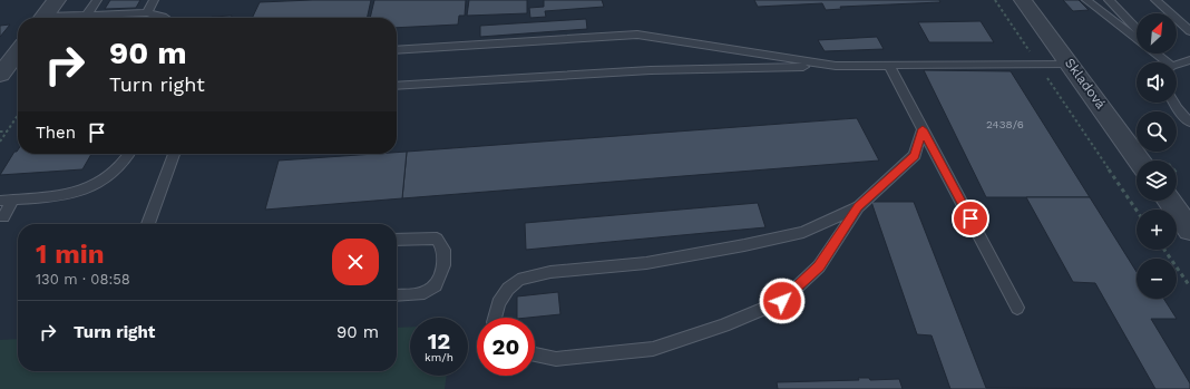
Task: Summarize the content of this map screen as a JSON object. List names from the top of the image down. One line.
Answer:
{"streets":{"street":["Skladová"]},"house_numbers":["2438/6"],"north":"top right","page":{"map_buttons":["+","−"],"turn":["90 m","Turn right"],"then":"Then","heading":["1 min","130 m · 08:58"],"list":[{"name":"Turn right","value":"90 m"}],"speed":"12 km/h","limit":"20"}}
